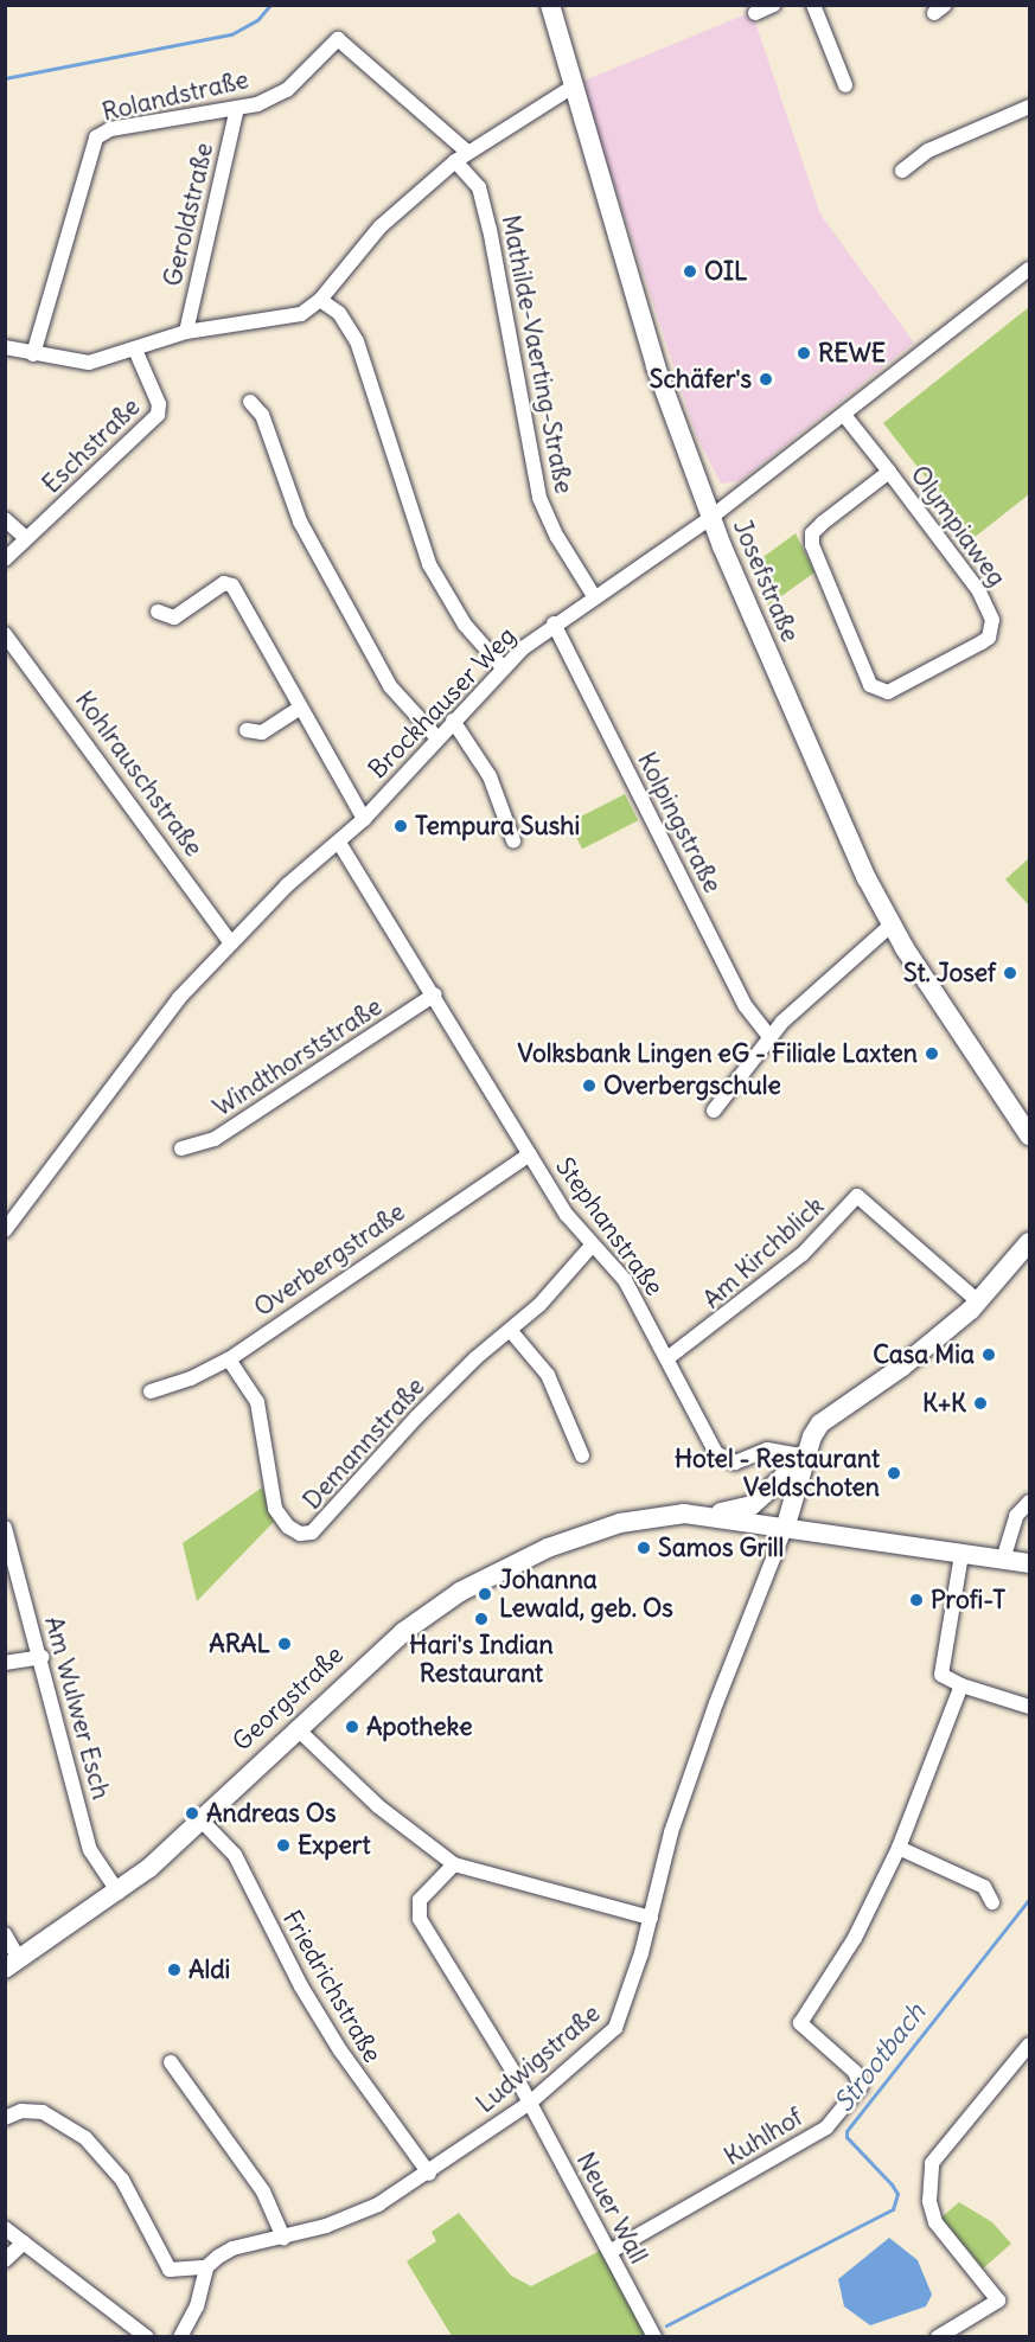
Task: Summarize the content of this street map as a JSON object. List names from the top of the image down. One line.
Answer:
{"streets":{"main road":["Josefstraße","Georgstraße"],"street":["Rolandstraße","Geroldstraße","Mathilde-Vaerting-Straße","Eschstraße","Olympiaweg","Brockhauser Weg","Kohlrauschstraße","Kolpingstraße","Windthorststraße","Stephanstraße","Am Kirchblick","Overbergstraße","Demannstraße","Am Wulwer Esch","Friedrichstraße","Ludwigstraße","Kuhlhof","Neuer Wall"]},"crossings":[["Rolandstraße","Geroldstraße"],["Mathilde-Vaerting-Straße","Brockhauser Weg"],["Olympiaweg","Brockhauser Weg"],["Josefstraße","Brockhauser Weg"],["Brockhauser Weg","Kohlrauschstraße"],["Brockhauser Weg","Kolpingstraße"],["Brockhauser Weg","Stephanstraße"],["Windthorststraße","Stephanstraße"],["Stephanstraße","Am Kirchblick"],["Stephanstraße","Overbergstraße"],["Stephanstraße","Demannstraße"],["Overbergstraße","Demannstraße"],["Georgstraße","Am Wulwer Esch"],["Georgstraße","Friedrichstraße"],["Friedrichstraße","Ludwigstraße"],["Ludwigstraße","Neuer Wall"],["Kuhlhof","Neuer Wall"]],"water":["Strootbach"],"places":["OIL","REWE","Schäfer's","Tempura Sushi","St. Josef","Volksbank Lingen eG - Filiale Laxten","Overbergschule","Casa Mia","K+K","Hotel - Restaurant Veldschoten","Samos Grill","Johanna Lewald, geb. Os","Profi-T","Hari's Indian Restaurant","ARAL","Apotheke","Andreas Os","Expert","Aldi"]}
